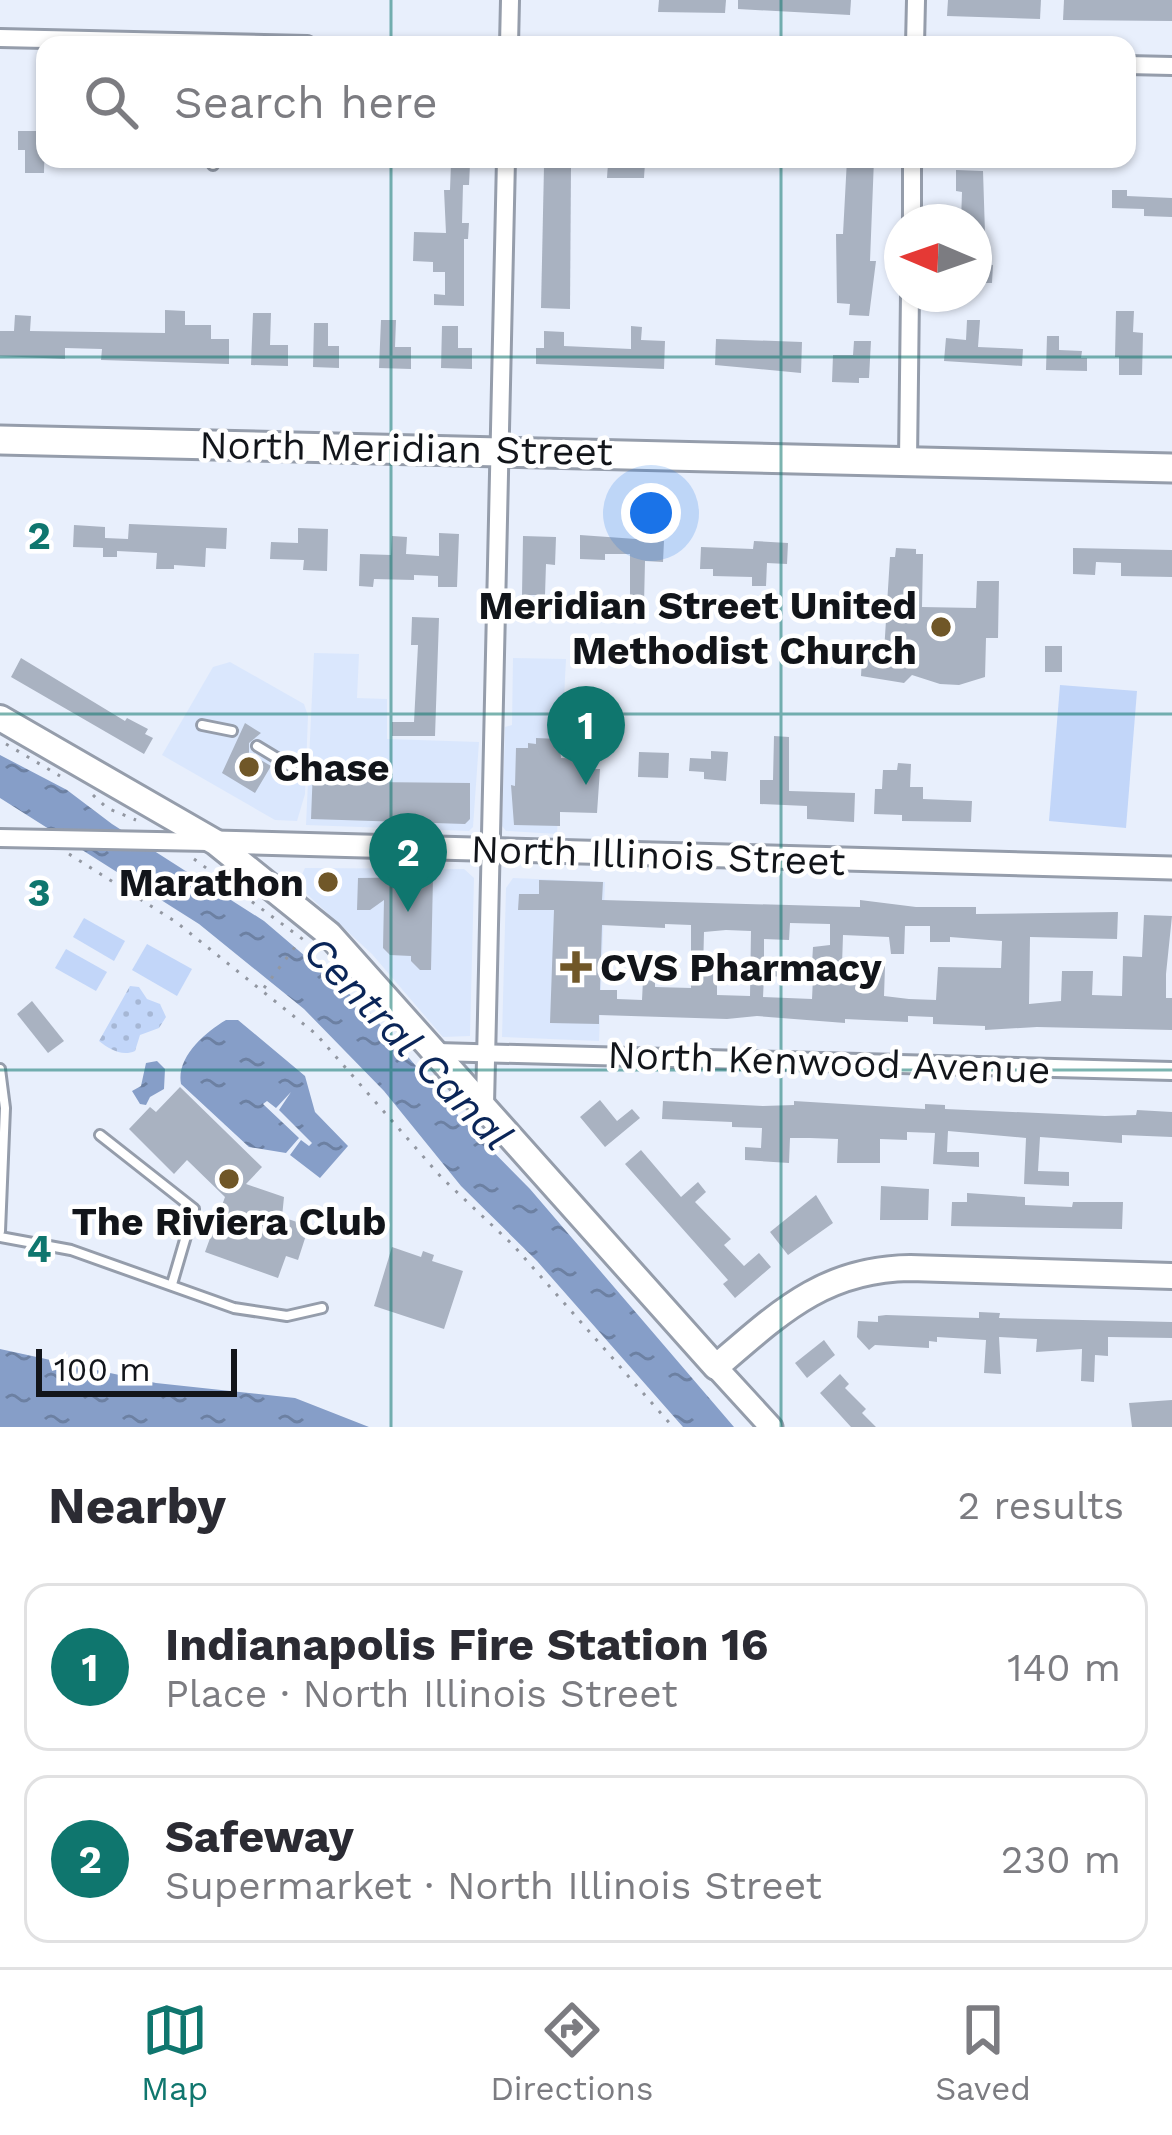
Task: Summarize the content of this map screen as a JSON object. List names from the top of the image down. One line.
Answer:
{"streets":{"main road":["North Meridian Street"],"street":["North Illinois Street","North Kenwood Avenue"]},"water":["Central Canal"],"places":{"other":["Meridian Street United Methodist Church","Chase","Marathon","The Riviera Club"],"health":["CVS Pharmacy"]},"scale_bar":"100 m","north":"left","page":{"search":"Search here","pins":["1","2"],"scale":"100 m","heading":["Nearby","2 results"],"list":[{"mark":"1","name":"Indianapolis Fire Station 16","note":"Place · North Illinois Street","value":"140 m"},{"mark":"2","name":"Safeway","note":"Supermarket · North Illinois Street","value":"230 m"}],"nav":["Map","Directions","Saved"]},"grid":{"rows":["2","3","4"]}}
